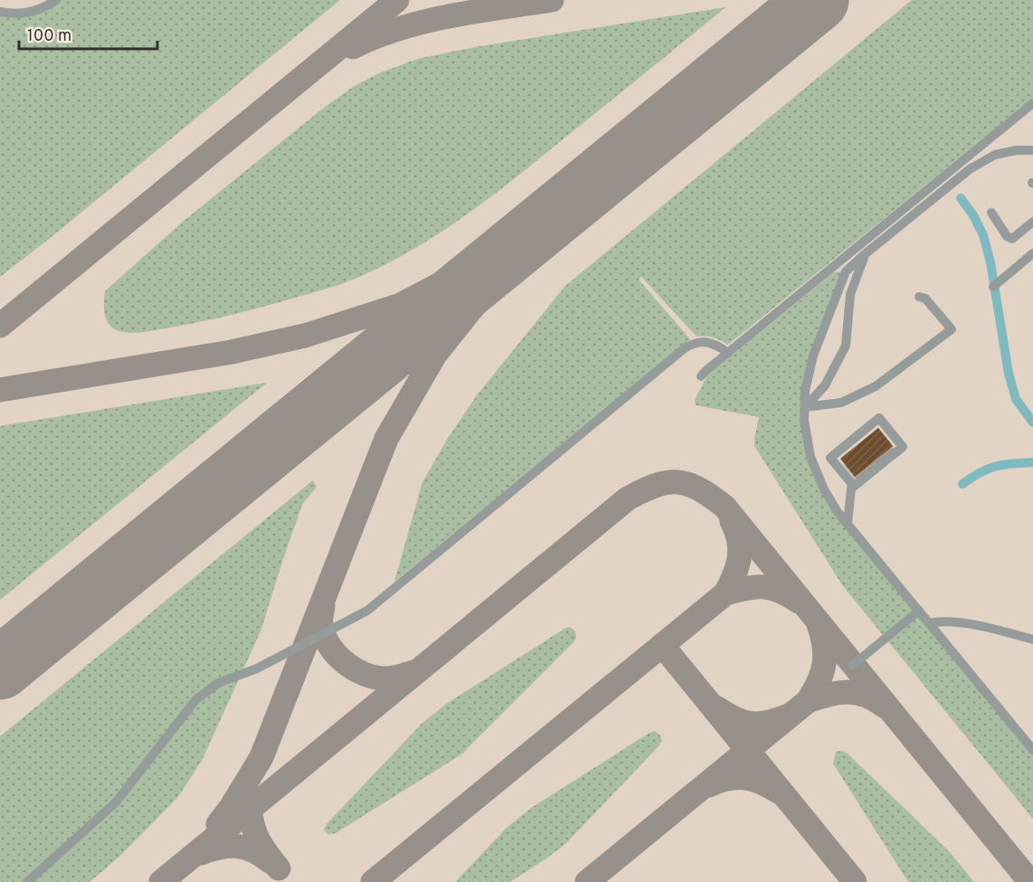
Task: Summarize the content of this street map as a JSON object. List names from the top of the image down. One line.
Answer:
{"scale_bar":"100 m"}
